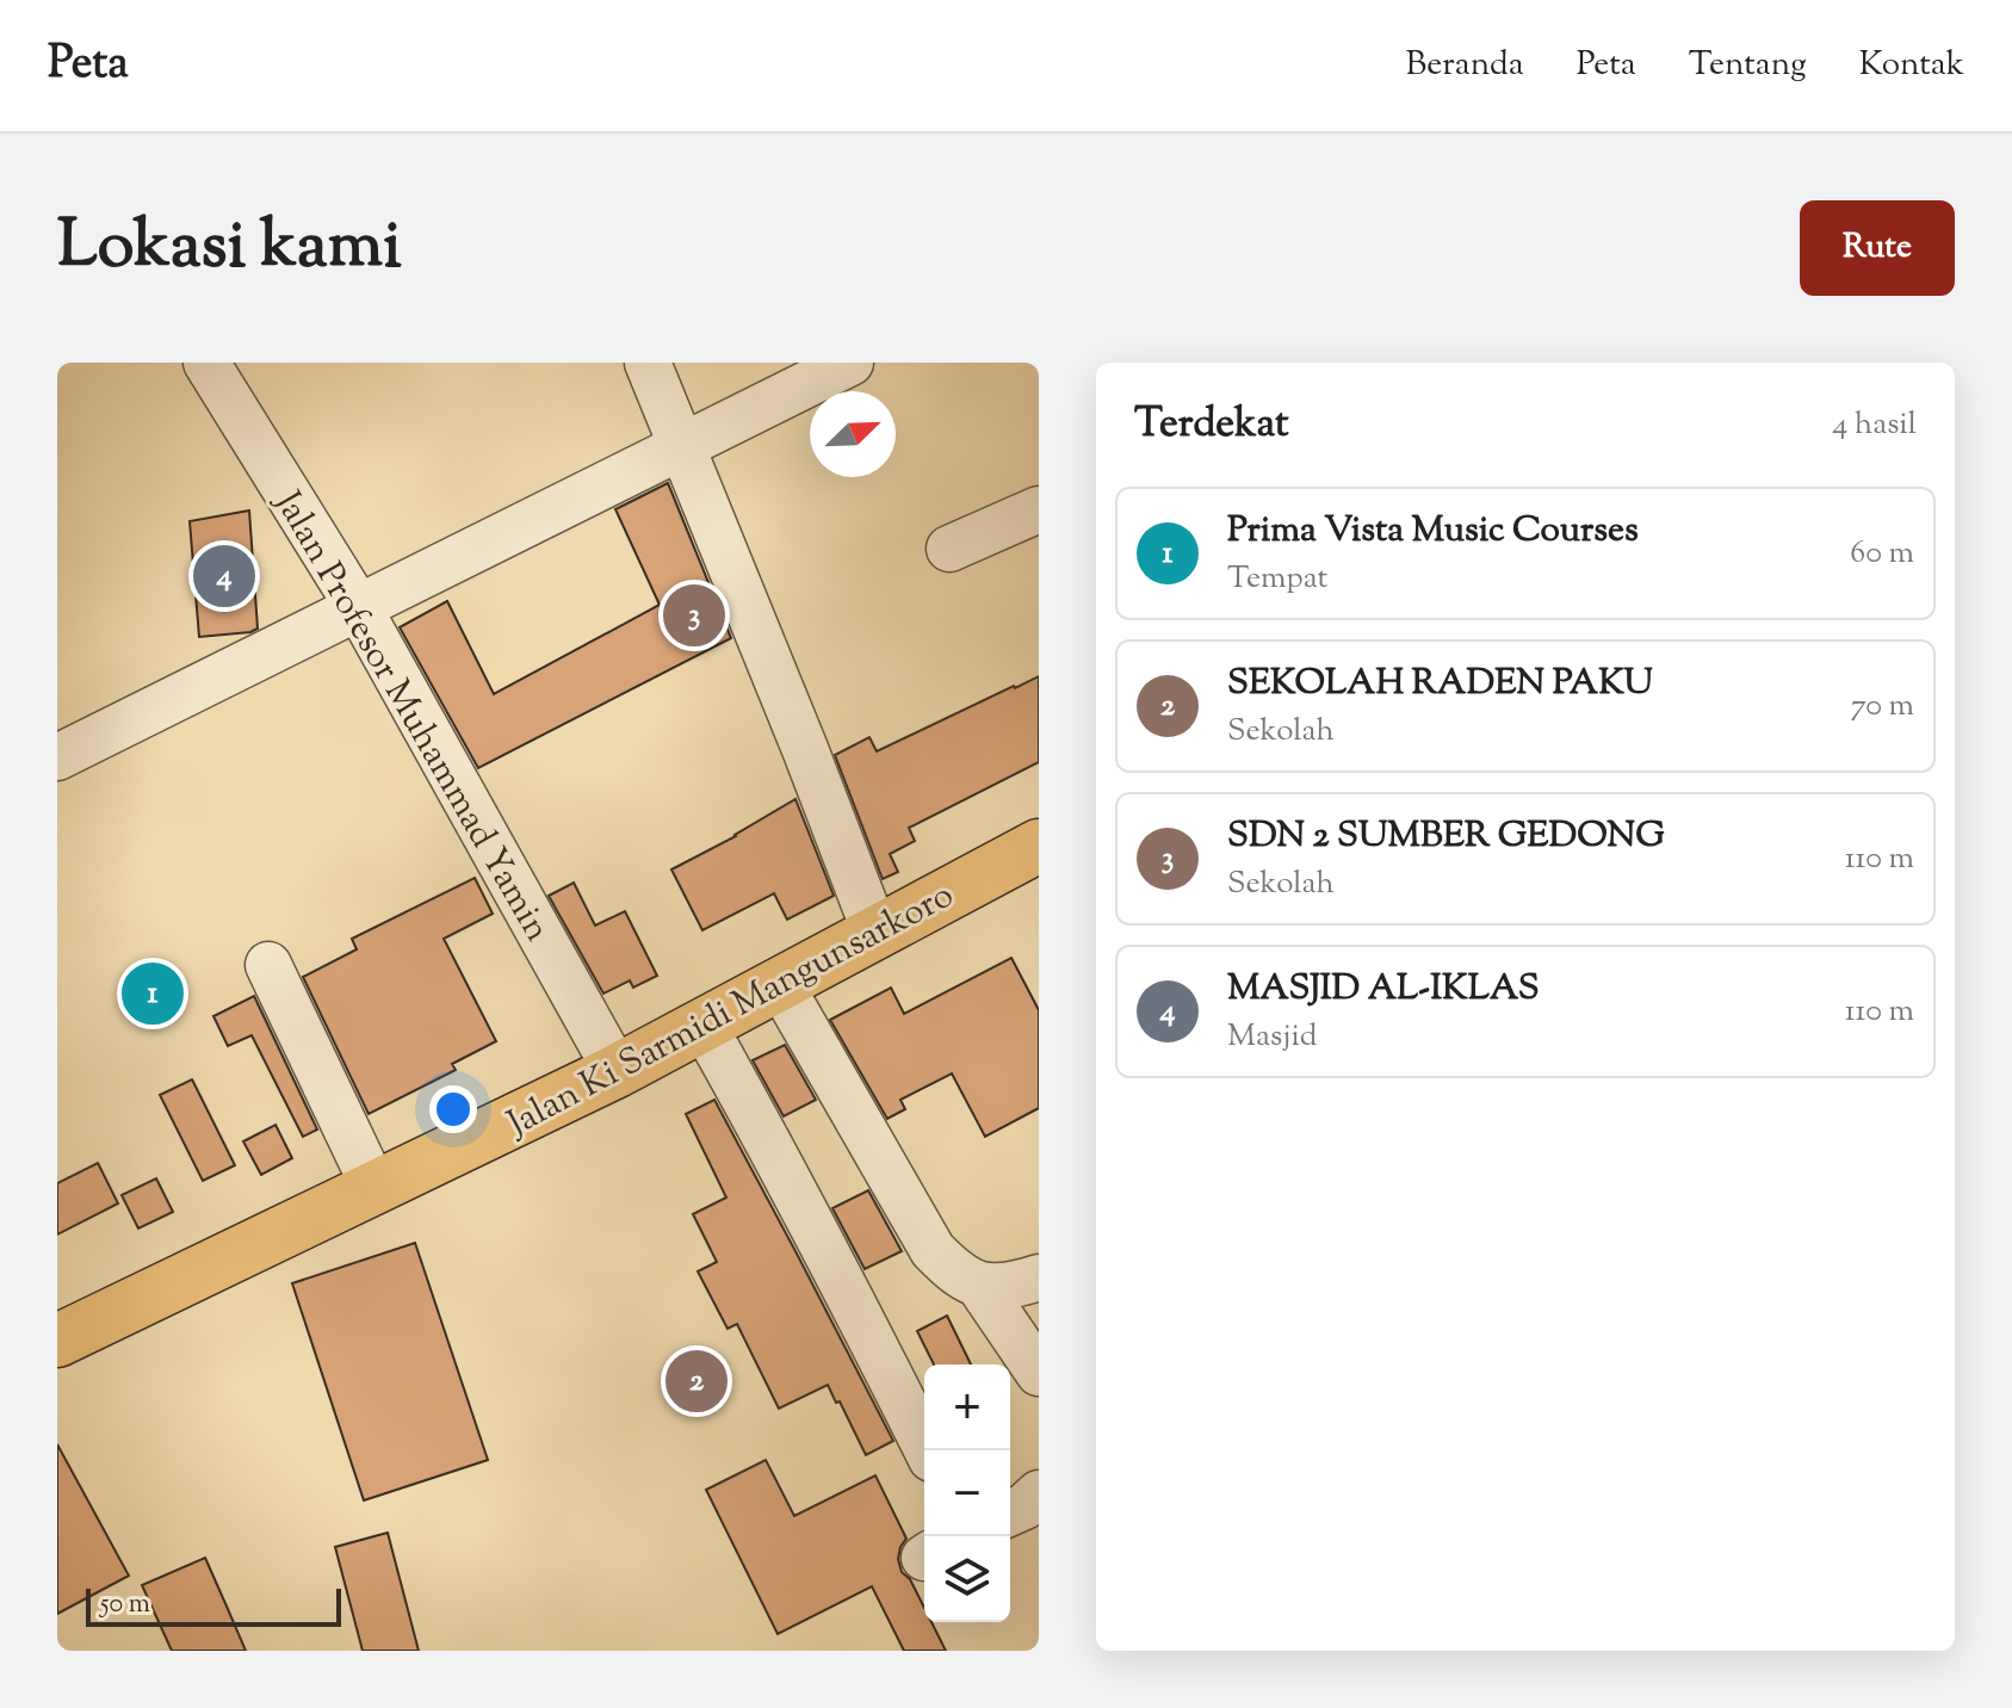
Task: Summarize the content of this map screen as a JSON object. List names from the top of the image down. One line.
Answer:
{"streets":{"main road":["Jalan Ki Sarmidi Mangunsarkoro"],"street":["Jalan Profesor Muhammad Yamin"]},"crossings":[["Jalan Profesor Muhammad Yamin","Jalan Ki Sarmidi Mangunsarkoro"]],"scale_bar":"50 m","north":"top right","page":{"header":"Peta","nav":["Beranda","Peta","Tentang","Kontak"],"title":"Lokasi kami","buttons":"Rute","heading":["Terdekat","4 hasil"],"list":[{"mark":"1","name":"Prima Vista Music Courses","note":"Tempat","value":"60 m"},{"mark":"2","name":"SEKOLAH RADEN PAKU","note":"Sekolah","value":"70 m"},{"mark":"3","name":"SDN 2 SUMBER GEDONG","note":"Sekolah","value":"110 m"},{"mark":"4","name":"MASJID AL-IKLAS","note":"Masjid","value":"110 m"}],"pins":["4","3","1","2"],"map_buttons":["+","−"],"scale":"50 m"}}
